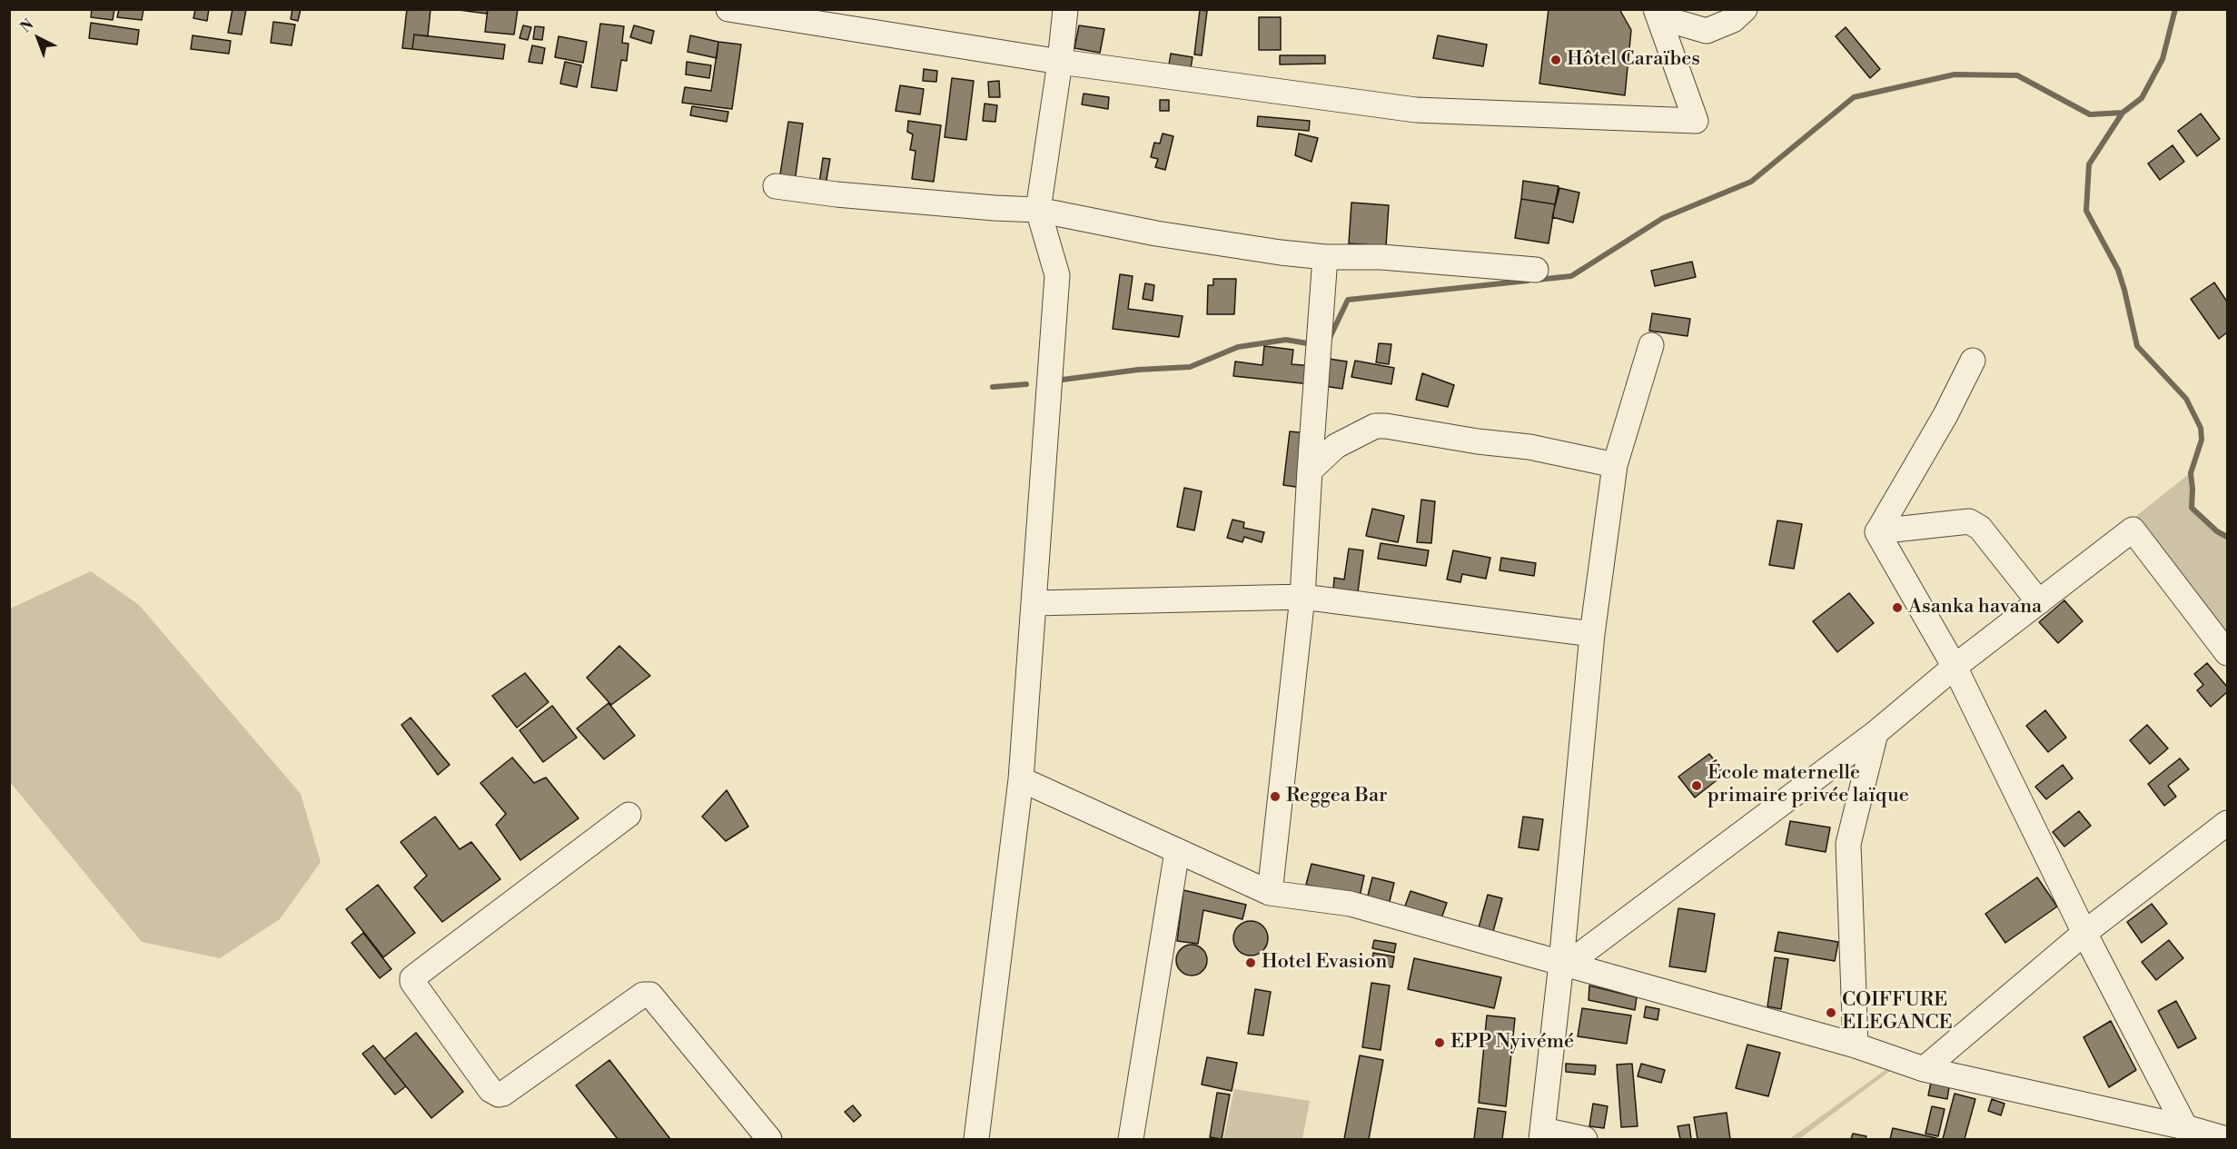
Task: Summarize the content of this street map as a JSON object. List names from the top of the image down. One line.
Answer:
{"places":["Hôtel Caraïbes","Asanka havana","École maternelle primaire privée laïque","Reggea Bar","Hotel Evasion","COIFFURE ELEGANCE","EPP Nyivémé"],"north":"top left"}
